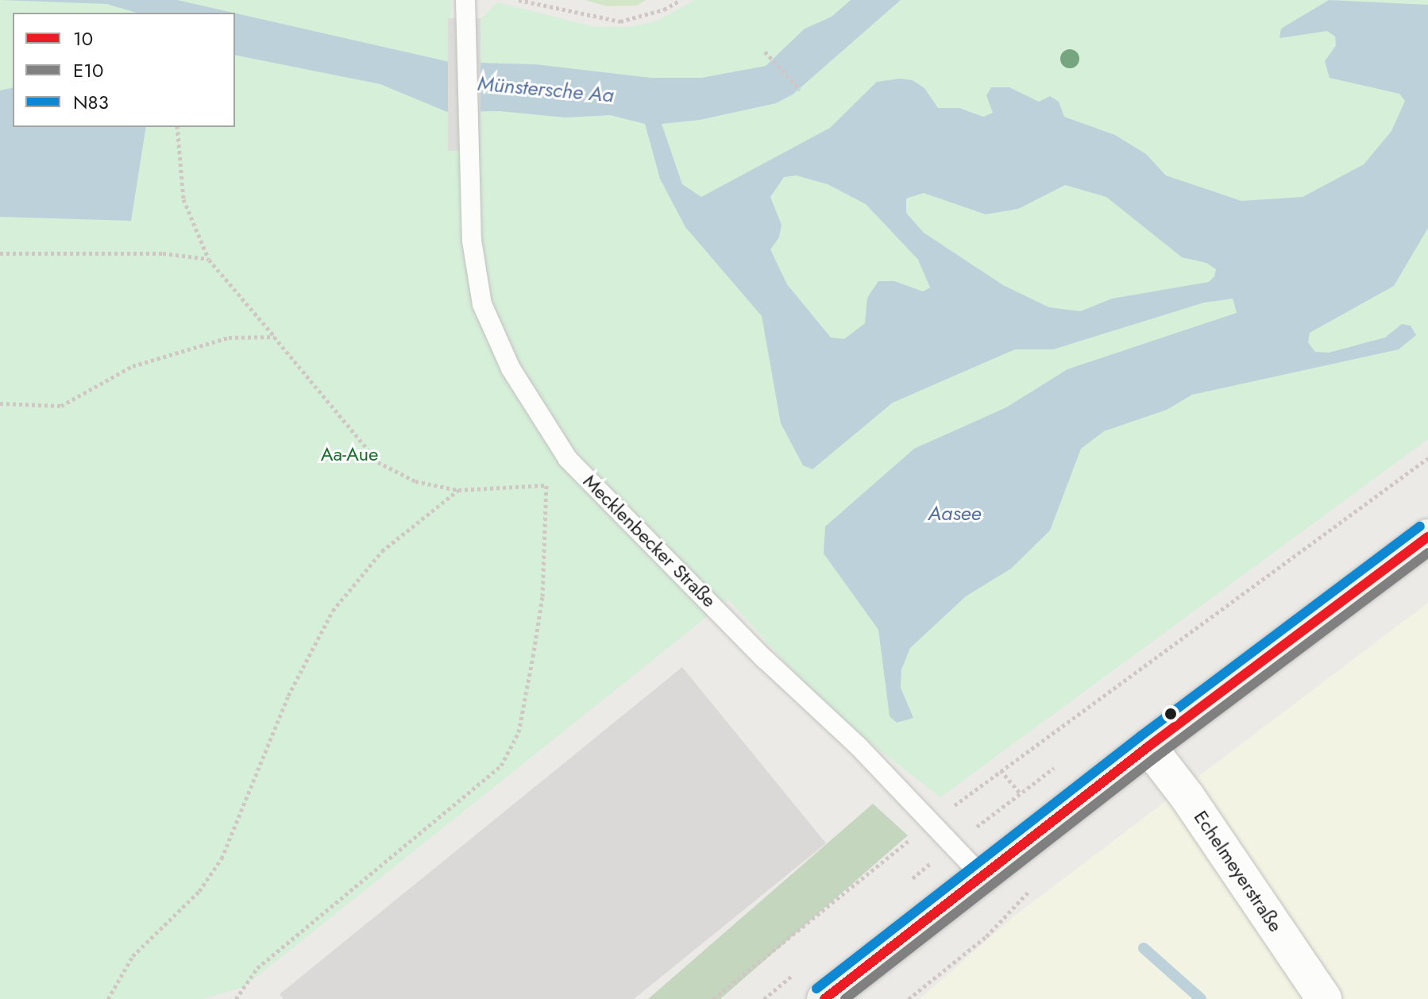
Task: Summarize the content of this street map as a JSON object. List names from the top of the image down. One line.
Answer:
{"streets":{"street":["Echelmeyerstraße"],"lane":["Mecklenbecker Straße"]},"water":["Münstersche Aa","Aasee"],"parks":["Aa-Aue"],"lines":["transit line N83","transit line 10","transit line E10"],"legend":["10","E10","N83"]}
